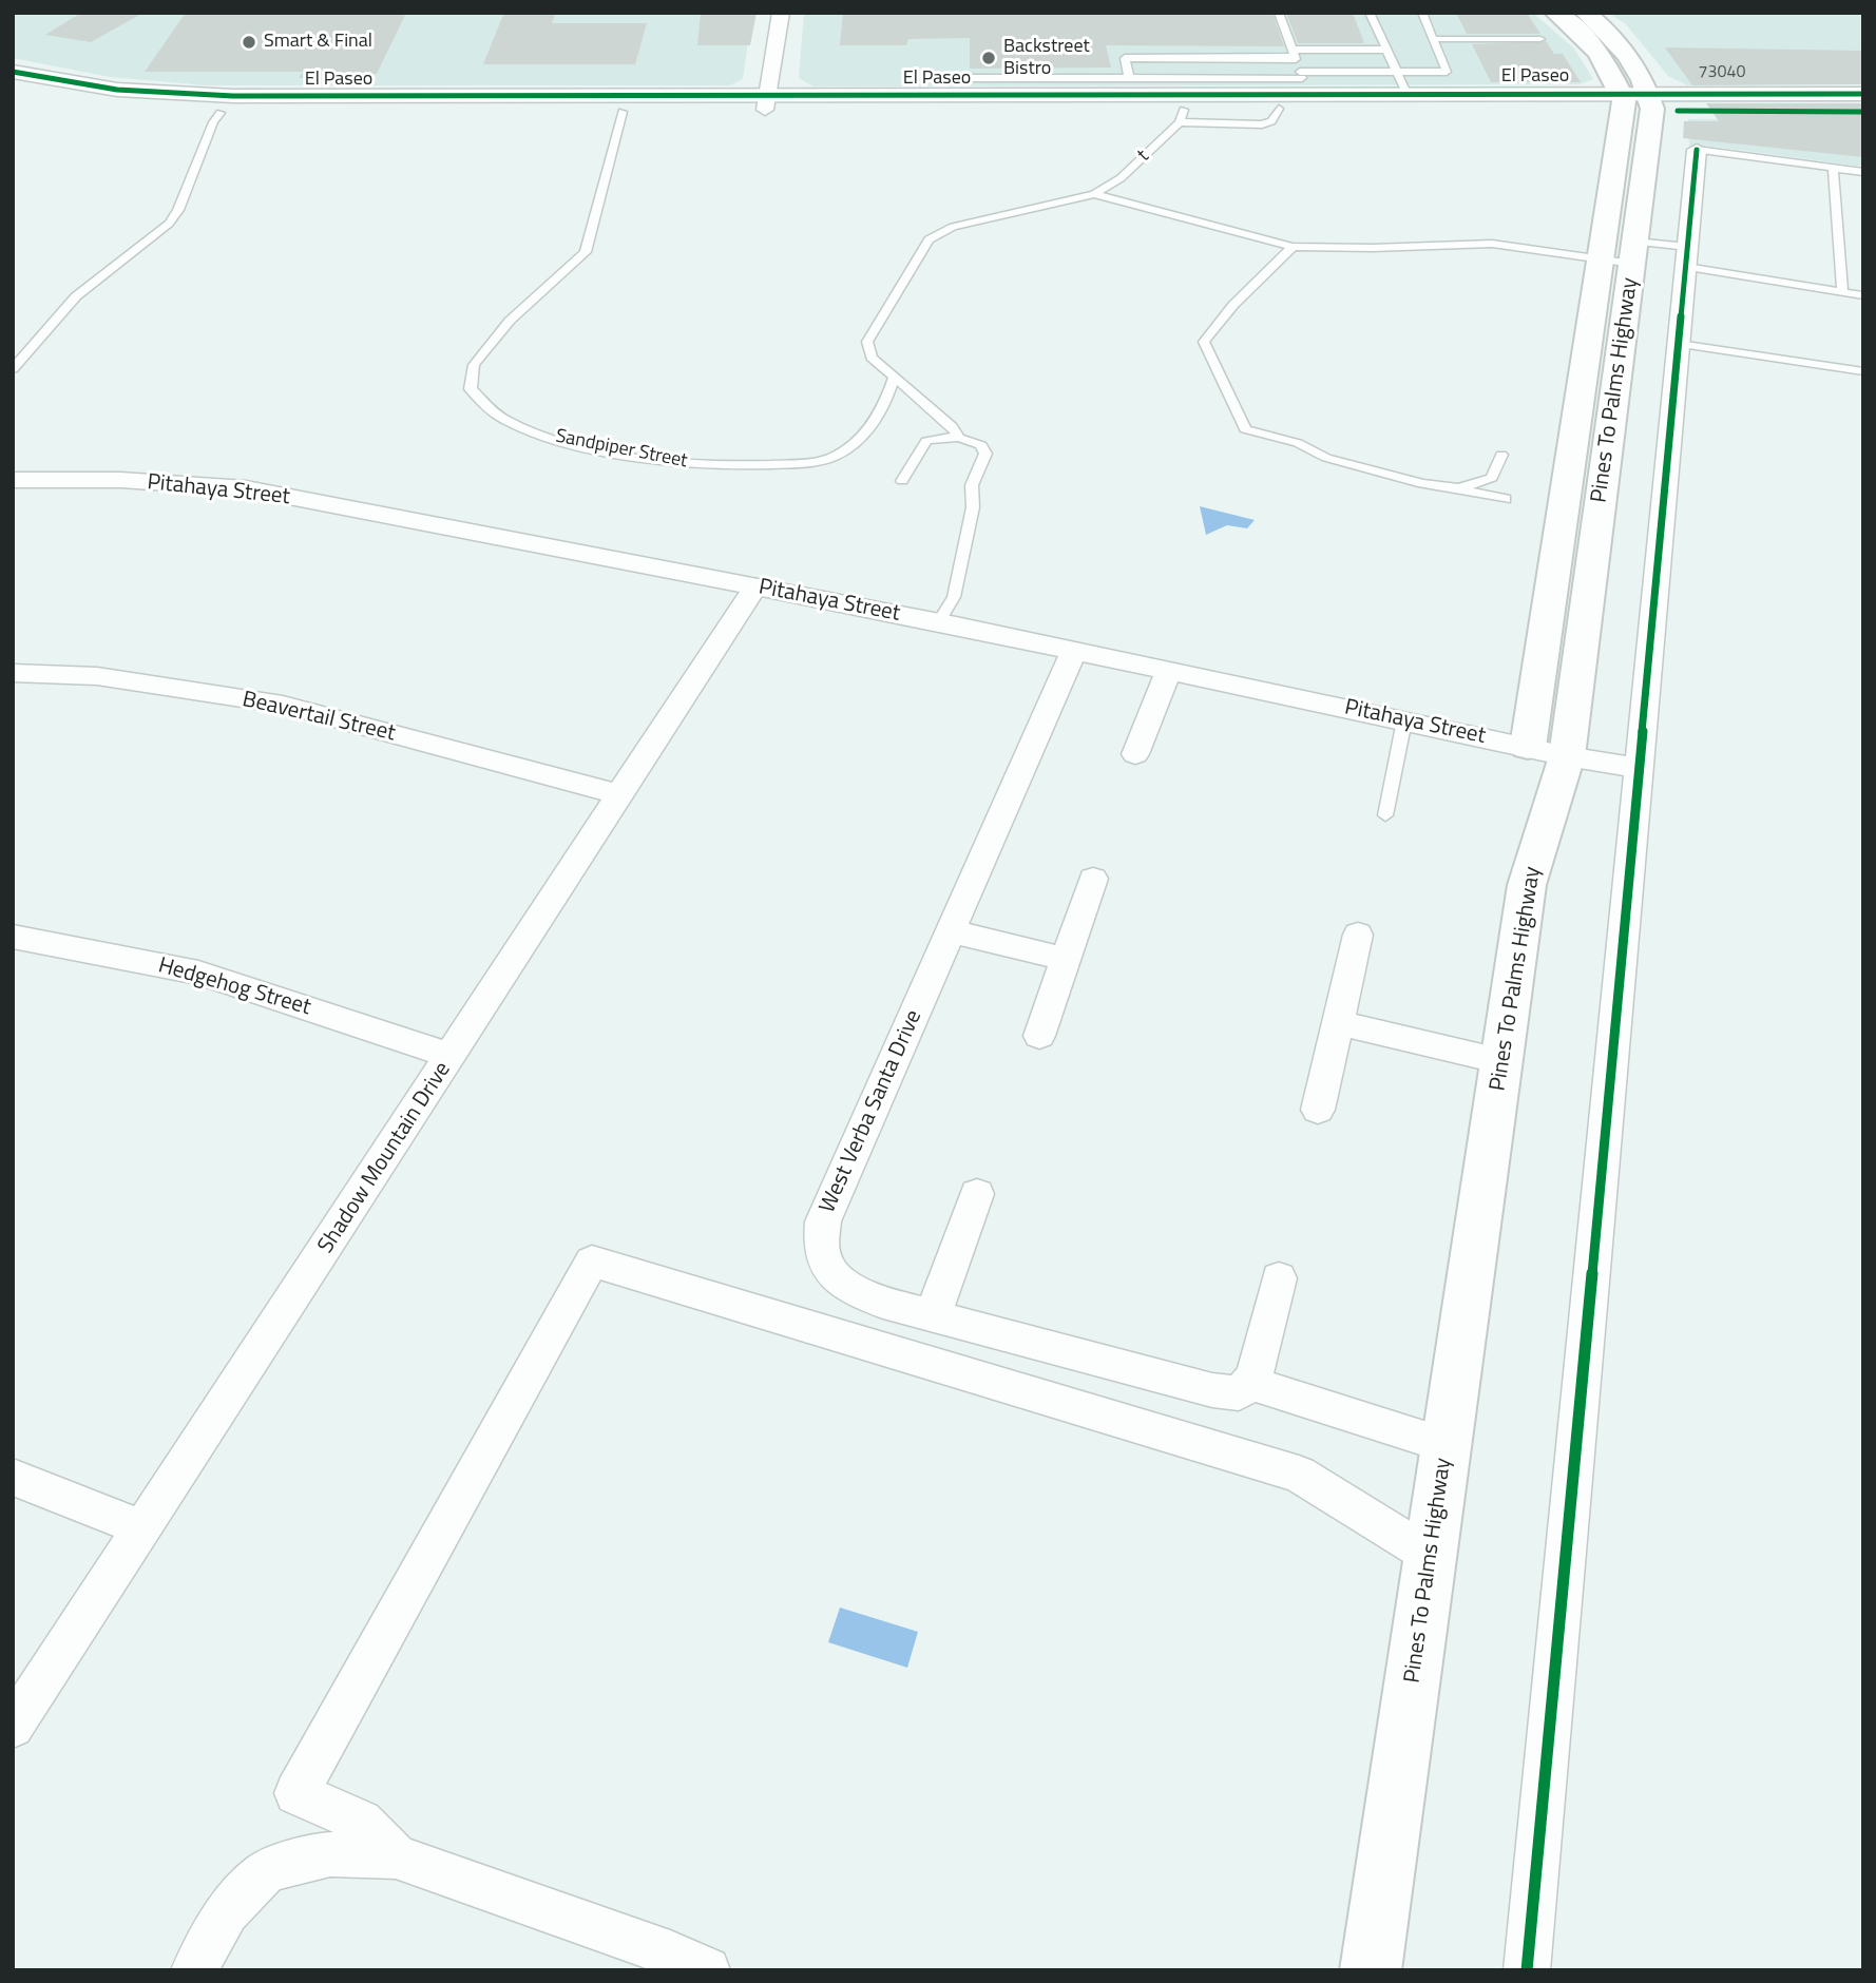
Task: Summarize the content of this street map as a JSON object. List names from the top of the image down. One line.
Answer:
{"streets":{"main road":["Pines To Palms Highway"],"street":["El Paseo","Pitahaya Street","Beavertail Street","Hedgehog Street","West Verba Santa Drive","Shadow Mountain Drive"],"lane":["t","Sandpiper Street"]},"crossings":[["El Paseo","t"],["El Paseo","Pines To Palms Highway"],["El Paseo","Sandpiper Street"],["Pines To Palms Highway","Pitahaya Street"],["Pitahaya Street","West Verba Santa Drive"],["Pitahaya Street","Shadow Mountain Drive"],["Beavertail Street","Shadow Mountain Drive"],["Hedgehog Street","Shadow Mountain Drive"]],"places":["Smart & Final","Backstreet Bistro"],"house_numbers":["73040"]}
